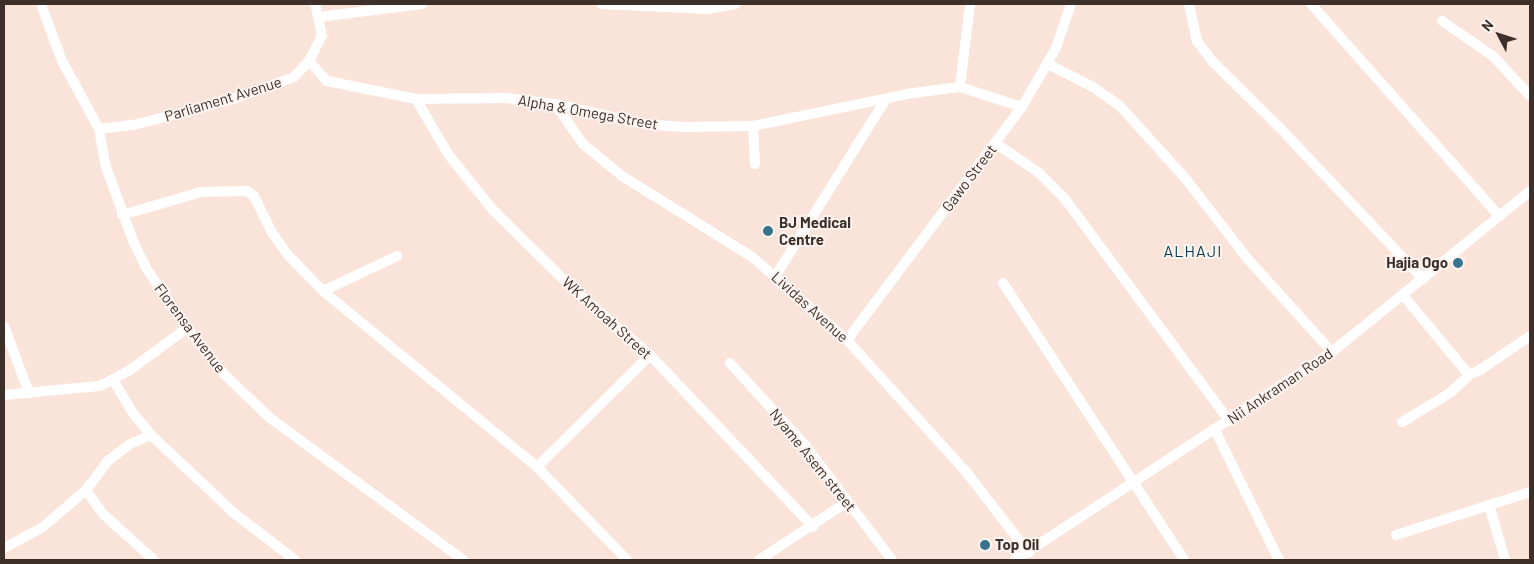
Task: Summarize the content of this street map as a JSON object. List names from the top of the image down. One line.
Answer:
{"streets":{"street":["Parliament Avenue","Alpha & Omega Street","Gawo Street","Lividas Avenue","WK Amoah Street","Florensa Avenue","Nii Ankraman Road","Nyame Asem street"]},"crossings":[["Parliament Avenue","Alpha & Omega Street"],["Parliament Avenue","Florensa Avenue"],["Alpha & Omega Street","Gawo Street"],["Alpha & Omega Street","Lividas Avenue"],["Alpha & Omega Street","WK Amoah Street"],["Gawo Street","Lividas Avenue"],["Lividas Avenue","Nii Ankraman Road"]],"districts":["ALHAJI"],"places":["BJ Medical Centre","Hajia Ogo","Top Oil"],"north":"top left"}
